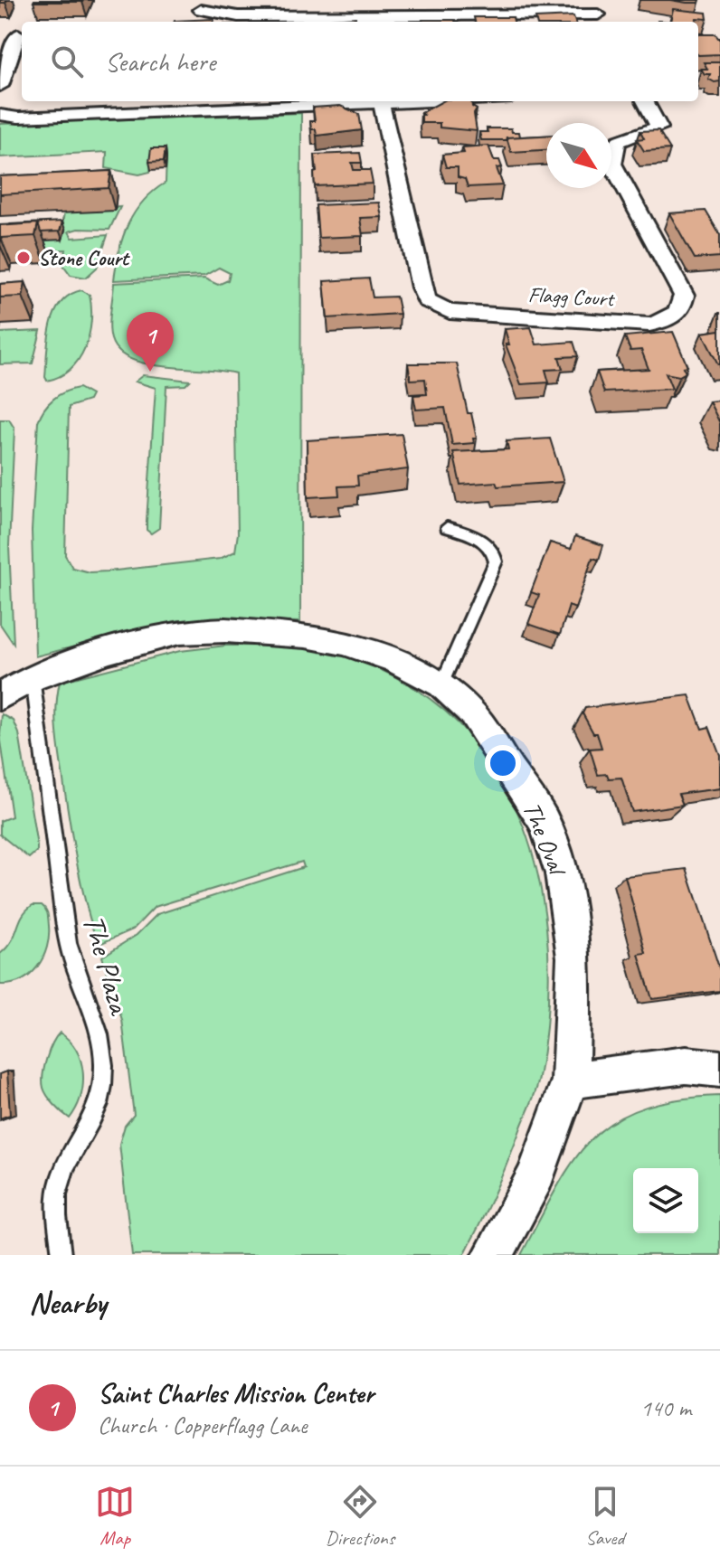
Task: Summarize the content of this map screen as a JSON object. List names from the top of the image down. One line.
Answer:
{"streets":{"street":["Flagg Court","The Oval"],"lane":["The Plaza"]},"crossings":[["The Oval","The Plaza"]],"places":["Stone Court"],"north":"bottom right","page":{"search":"Search here","pins":"1","heading":"Nearby","list":[{"mark":"1","name":"Saint Charles Mission Center","note":"Church · Copperflagg Lane","value":"140 m"}],"nav":["Map","Directions","Saved"]}}
